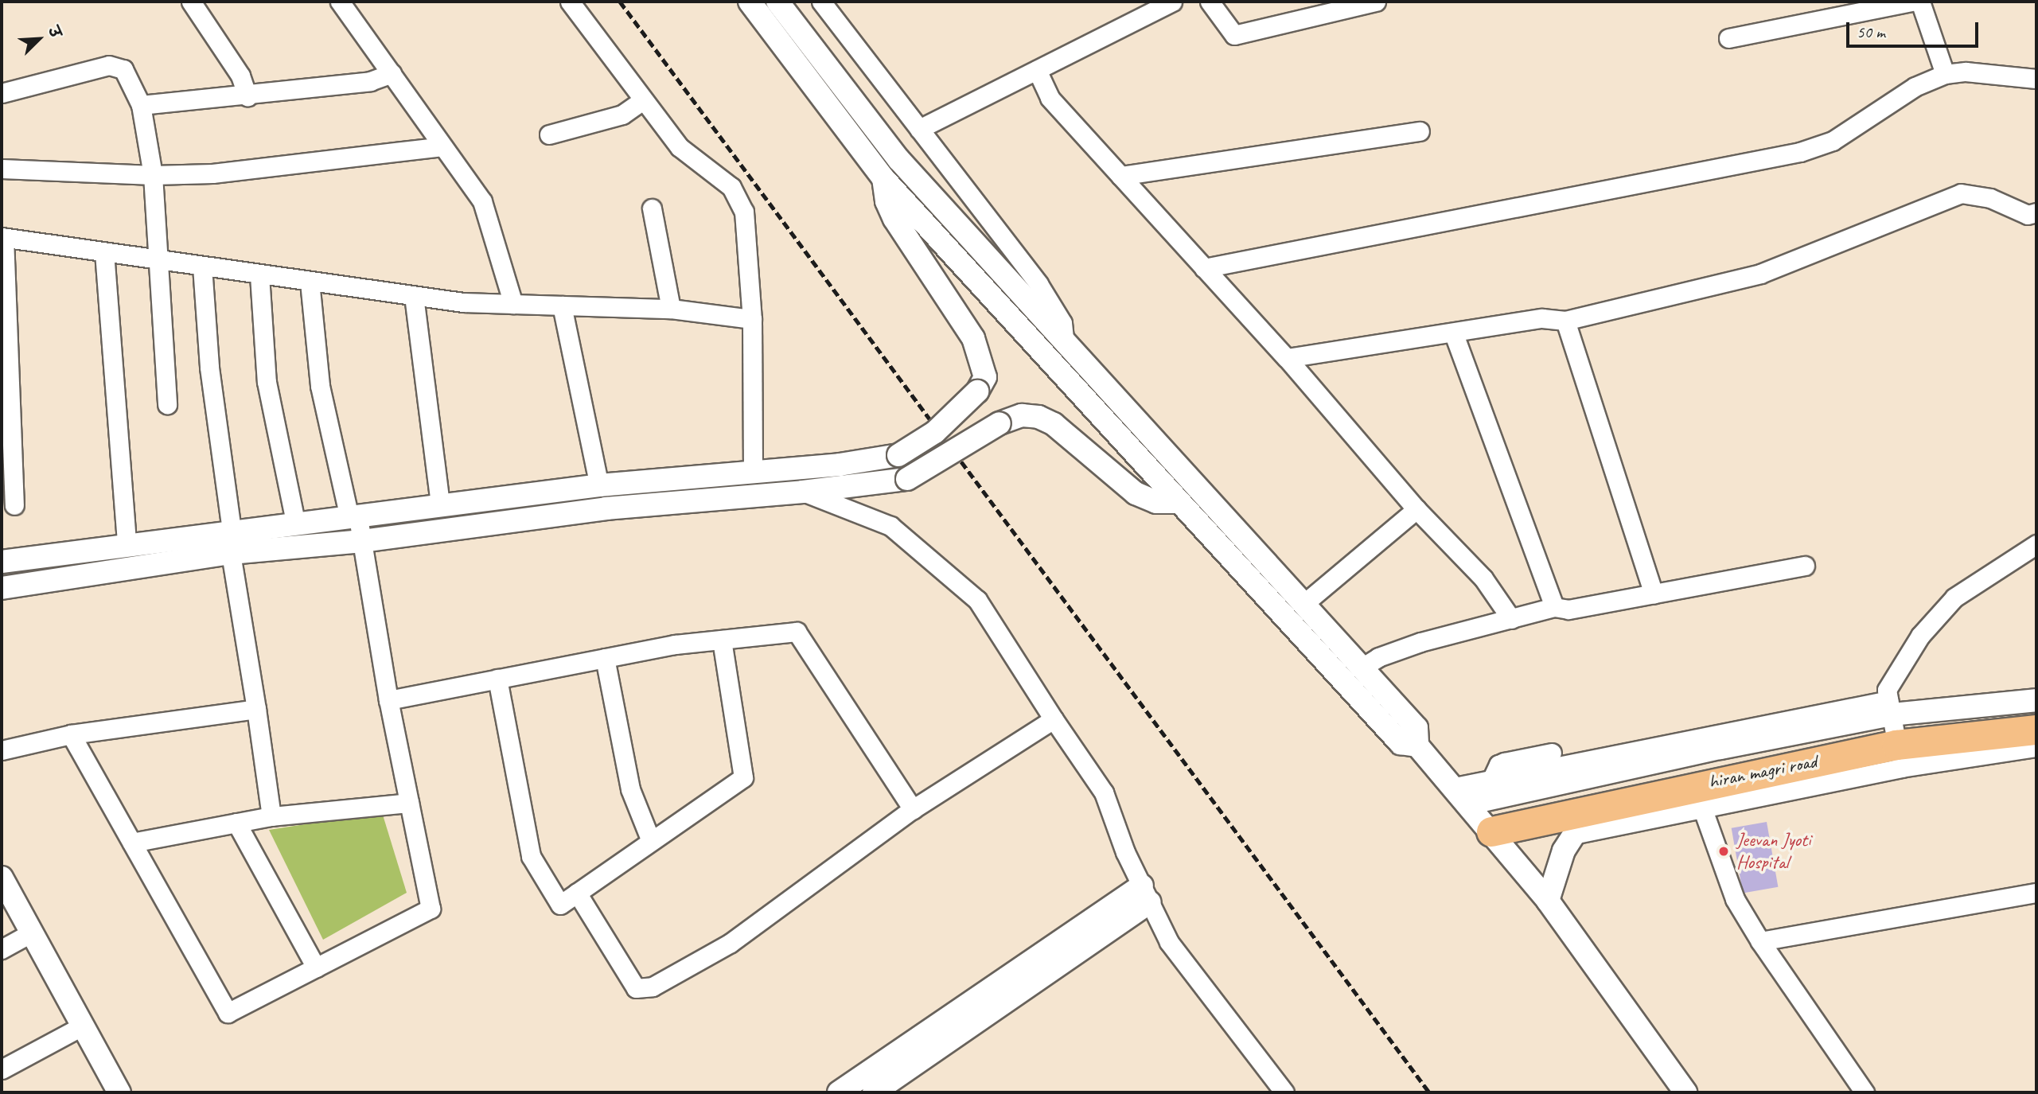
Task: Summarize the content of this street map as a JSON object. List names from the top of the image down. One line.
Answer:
{"streets":{"main road":["hiran magri road"]},"places":["Jeevan Jyoti Hospital"],"scale_bar":"50 m","north":"top right"}
